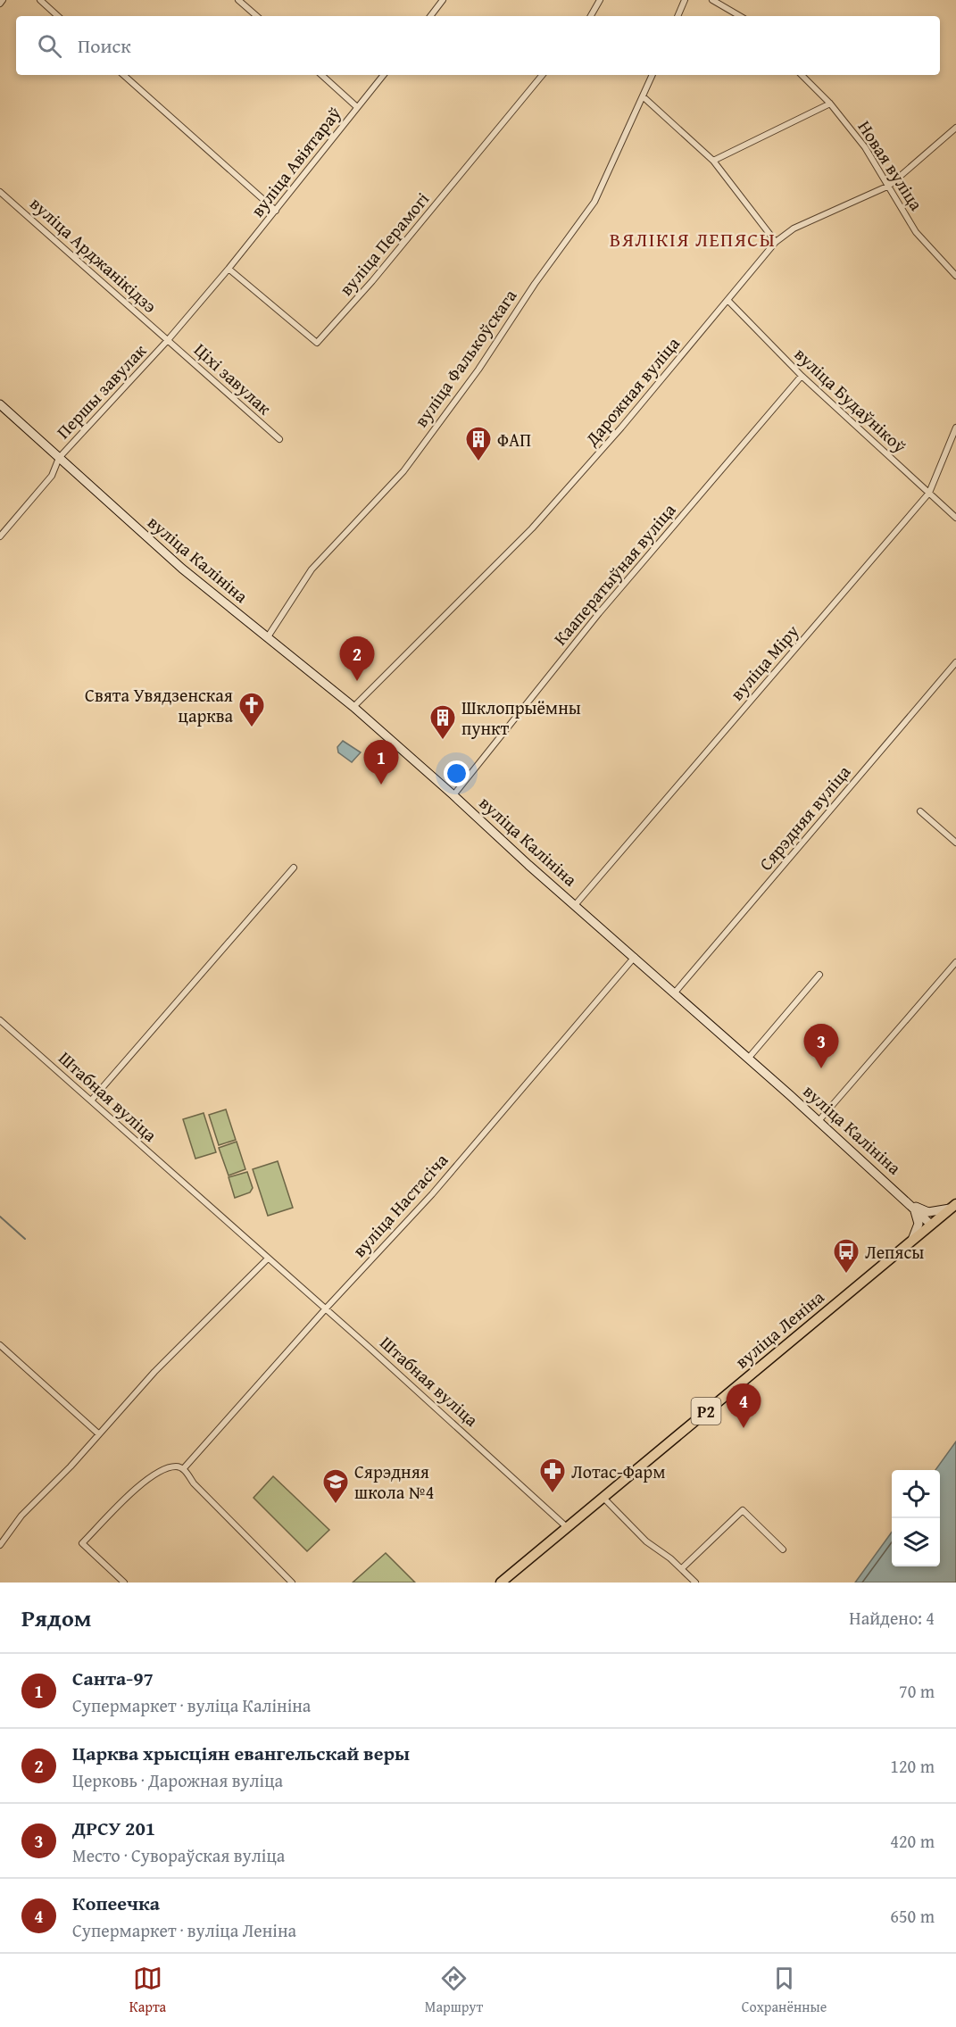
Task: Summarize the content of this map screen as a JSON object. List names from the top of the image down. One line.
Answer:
{"streets":{"main road":["вуліца Леніна","Р2"],"street":["вуліца Авіятараў","Новая вуліца","вуліца Перамогі","вуліца Арджанікідзэ","вуліца Фалькоўскага","Ціхі завулак","Першы завулак","Дарожная вуліца","вуліца Будаўнікоў","вуліца Калініна","Кааператыўная вуліца","вуліца Міру","Сярэдняя вуліца","Штабная вуліца","вуліца Настасіча"]},"crossings":[["вуліца Авіятараў","вуліца Перамогі"],["вуліца Авіятараў","Першы завулак"],["Новая вуліца","Дарожная вуліца"],["вуліца Перамогі","Першы завулак"],["вуліца Арджанікідзэ","Ціхі завулак"],["вуліца Арджанікідзэ","Першы завулак"],["вуліца Фалькоўскага","вуліца Калініна"],["Ціхі завулак","Першы завулак"],["Першы завулак","вуліца Калініна"],["Дарожная вуліца","вуліца Будаўнікоў"],["Дарожная вуліца","вуліца Калініна"],["вуліца Будаўнікоў","Кааператыўная вуліца"],["вуліца Будаўнікоў","вуліца Міру"],["вуліца Калініна","Кааператыўная вуліца"],["вуліца Калініна","вуліца Міру"],["вуліца Калініна","Сярэдняя вуліца"],["вуліца Калініна","вуліца Настасіча"],["вуліца Калініна","вуліца Леніна"],["Штабная вуліца","вуліца Настасіча"],["Штабная вуліца","вуліца Леніна"]],"districts":["ВЯЛІКІЯ ЛЕПЯСЫ"],"places":{"building":["ФАП","Шклопрыёмны пункт"],"church":["Свята Увядзенская царква"],"bus stop":["Лепясы"],"pharmacy":["Лотас-Фарм"],"school or university":["Сярэдняя школа №4"]},"page":{"search":"Поиск","pins":["2","1","3","4"],"heading":["Рядом","Найдено: 4"],"list":[{"mark":"1","name":"Санта-97","note":"Супермаркет · вуліца Калініна","value":"70 m"},{"mark":"2","name":"Царква хрысціян евангельскай веры","note":"Церковь · Дарожная вуліца","value":"120 m"},{"mark":"3","name":"ДРСУ 201","note":"Место · Сувораўская вуліца","value":"420 m"},{"mark":"4","name":"Копеечка","note":"Супермаркет · вуліца Леніна","value":"650 m"}],"nav":["Карта","Маршрут","Сохранённые"]}}
